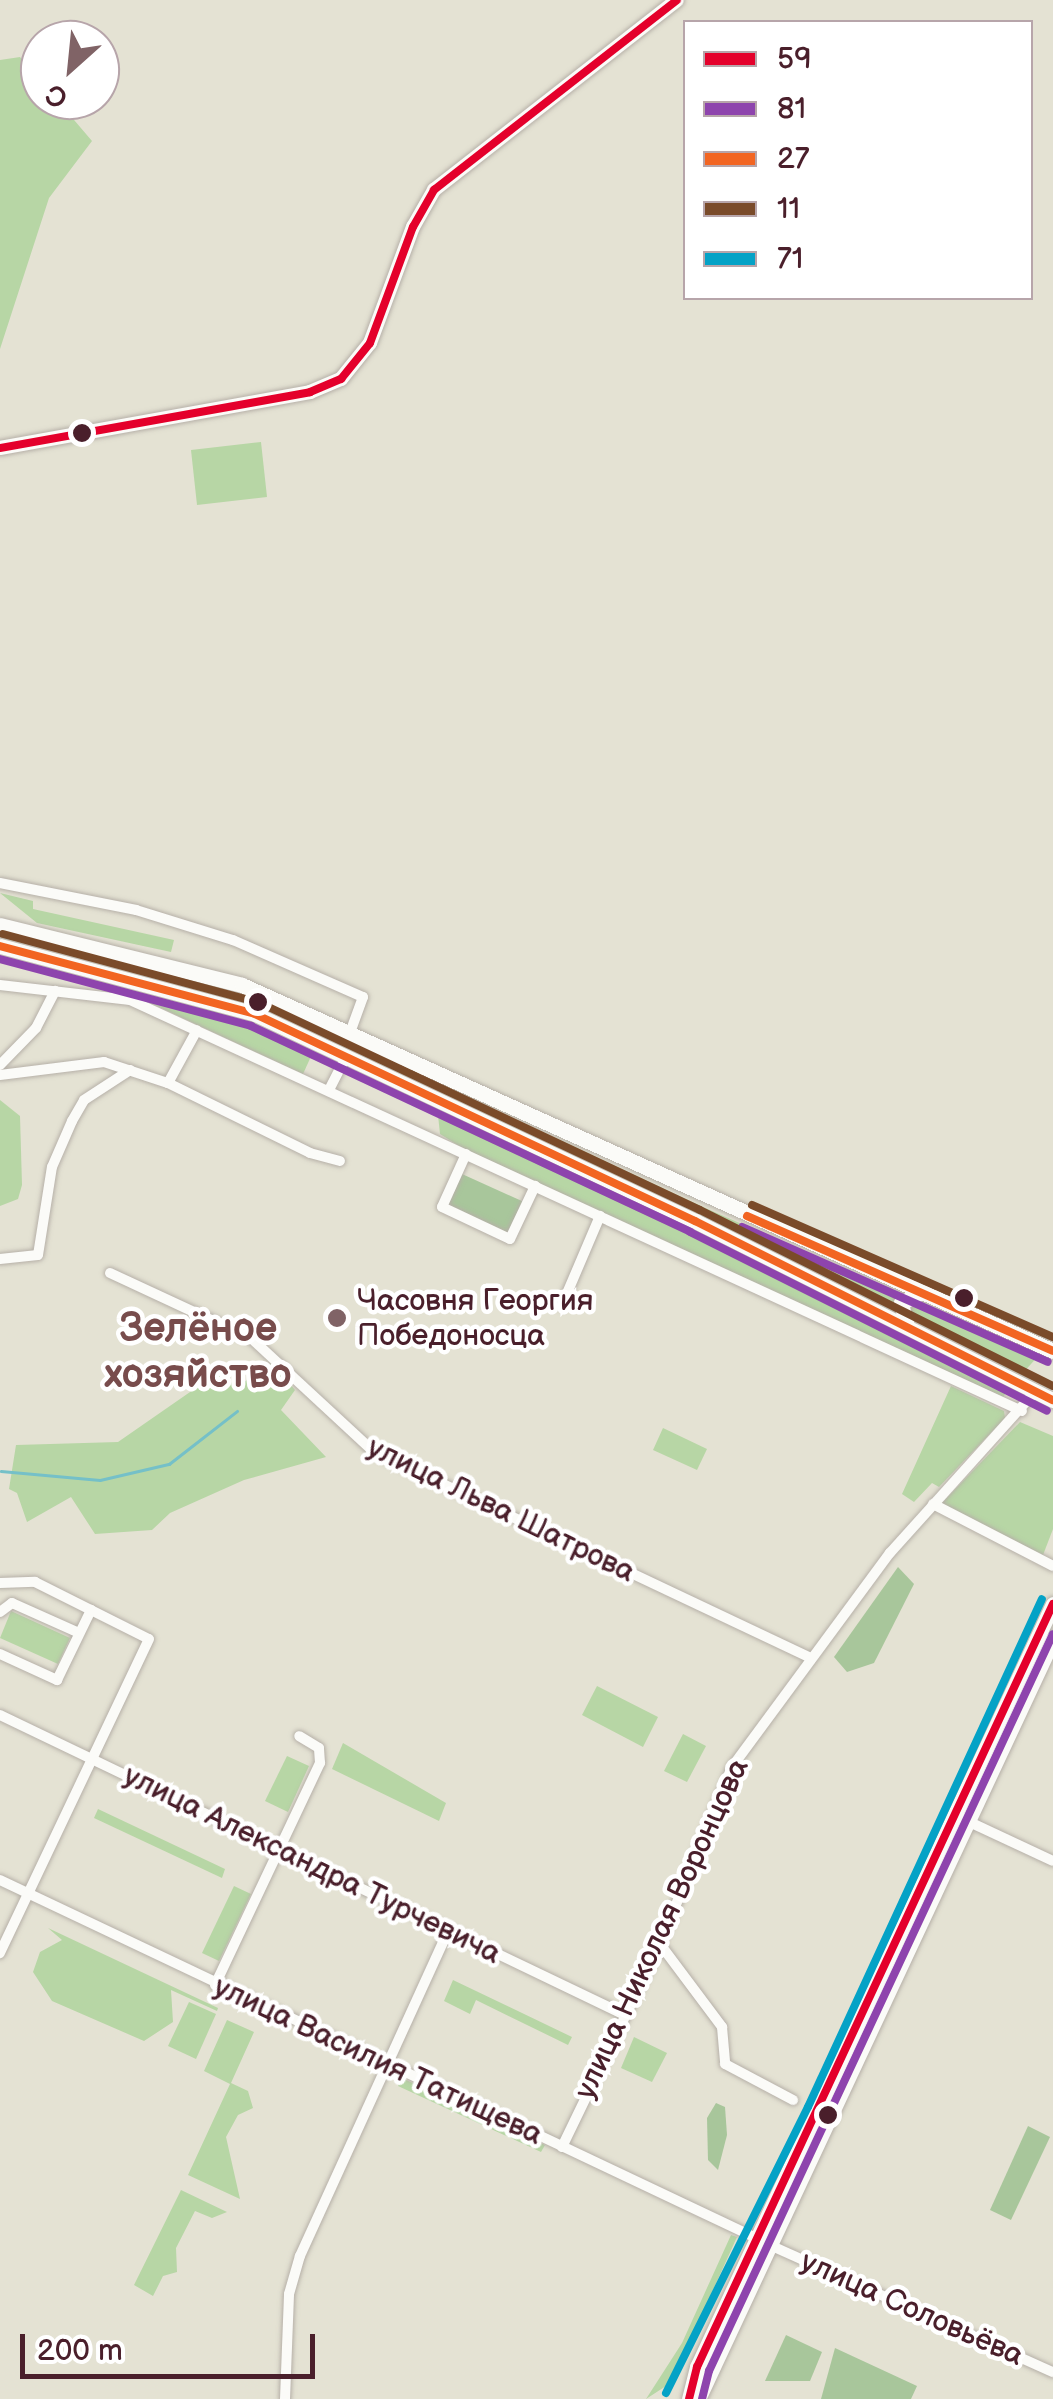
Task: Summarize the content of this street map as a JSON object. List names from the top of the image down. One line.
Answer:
{"streets":{"street":["улица Льва Шатрова","улица Александра Турчевича","улица Николая Воронцова","улица Василия Татищева","улица Соловьёва"]},"crossings":[["улица Льва Шатрова","улица Николая Воронцова"],["улица Александра Турчевича","улица Николая Воронцова"],["улица Николая Воронцова","улица Василия Татищева"],["улица Василия Татищева","улица Соловьёва"]],"districts":["Зелёное хозяйство"],"places":["Часовня Георгия Победоносца"],"lines":["transit line 59","transit line 11","transit line 27","transit line 81","transit line 71"],"legend":["59","81","27","11","71"],"scale_bar":"200 m","north":"bottom left"}
